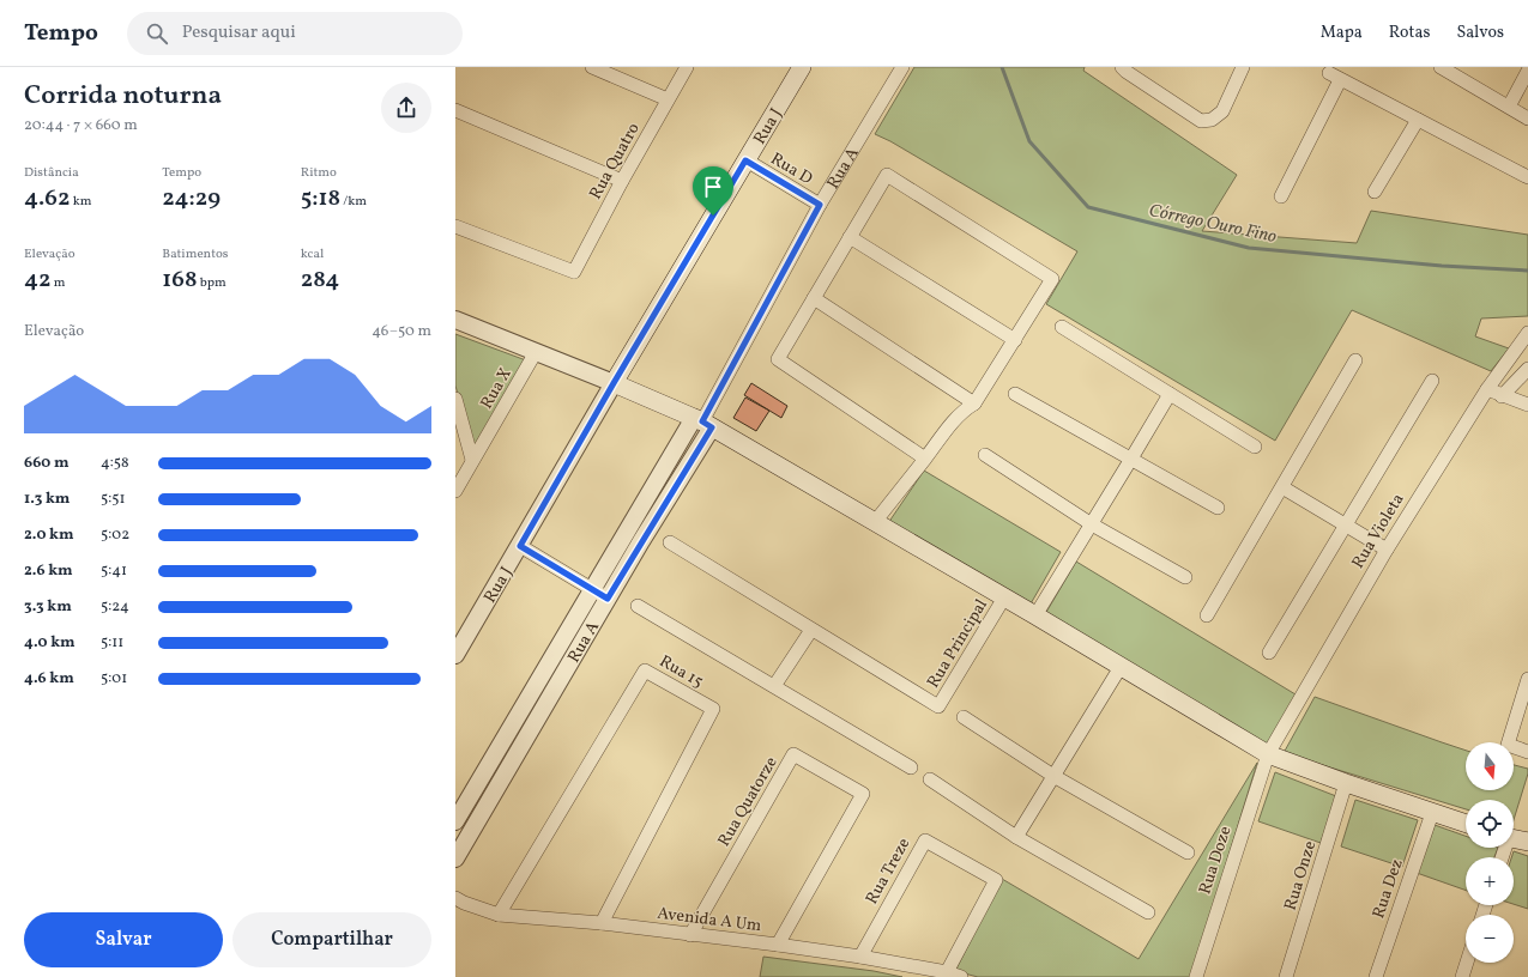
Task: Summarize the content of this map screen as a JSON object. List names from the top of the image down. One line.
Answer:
{"streets":{"main road":["Rua J"],"street":["Rua Quatro","Rua D","Rua A","Rua X","Rua Violeta","Rua Principal","Rua 15","Rua Quatorze","Rua Doze","Rua Treze","Rua Onze","Rua Dez","Avenida A Um"]},"crossings":[["Rua J","Rua D"],["Rua D","Rua A"],["Rua Violeta","Rua Doze"],["Rua 15","Avenida A Um"],["Rua Quatorze","Avenida A Um"],["Rua Treze","Avenida A Um"]],"water":["Córrego Ouro Fino"],"north":"bottom","page":{"header":"Tempo","search":"Pesquisar aqui","nav":["Mapa","Rotas","Salvos"],"heading":["Corrida noturna","20:44 · 7 × 660 m"],"stats":[["Distância","4.62 km"],["Tempo","24:29"],["Ritmo","5:18 /km"],["Elevação","42 m"],["Batimentos","168 bpm"],["kcal","284"]],"chart":["Elevação","46–50 m"],"list":[{"name":"660 m","note":"4:58"},{"name":"1.3 km","note":"5:51"},{"name":"2.0 km","note":"5:02"},{"name":"2.6 km","note":"5:41"},{"name":"3.3 km","note":"5:24"},{"name":"4.0 km","note":"5:11"},{"name":"4.6 km","note":"5:01"}],"map_buttons":["+","−"],"buttons":["Salvar","Compartilhar"]}}
